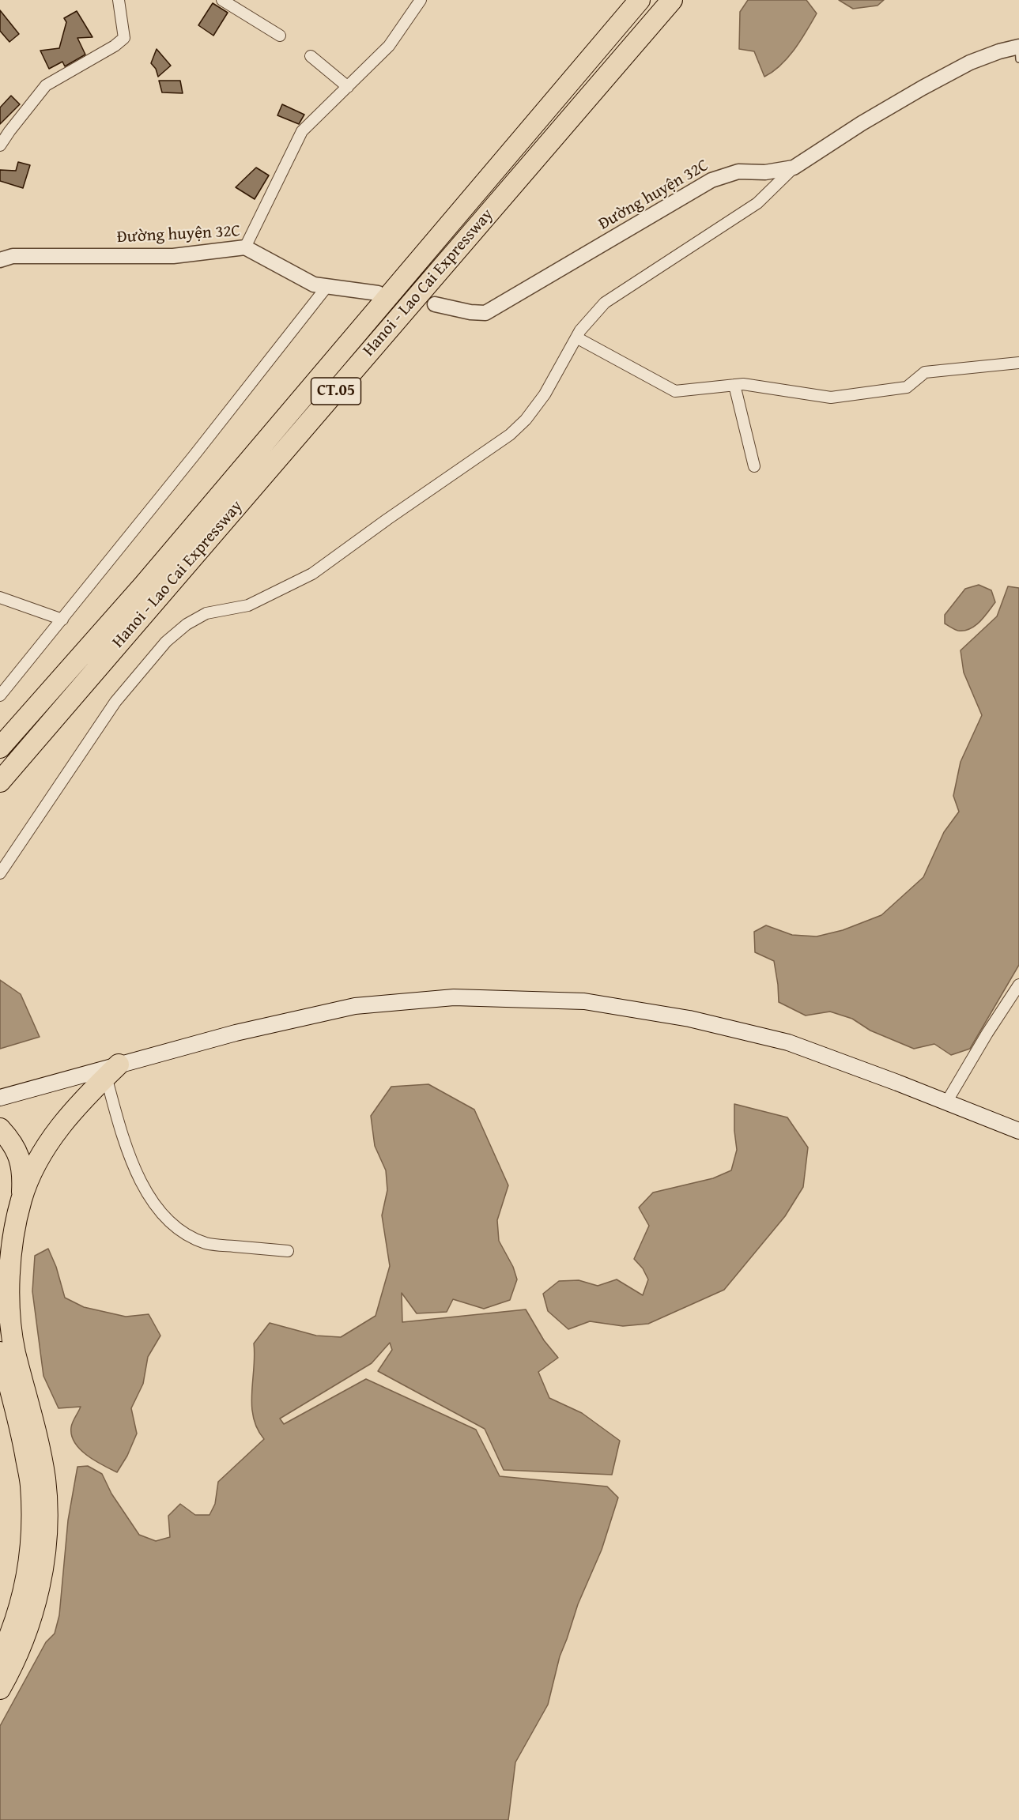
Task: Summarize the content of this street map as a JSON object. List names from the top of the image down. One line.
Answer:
{"streets":{"highway":["Hanoi - Lao Cai Expressway","CT.05"],"street":["Đường huyện 32C"]}}
